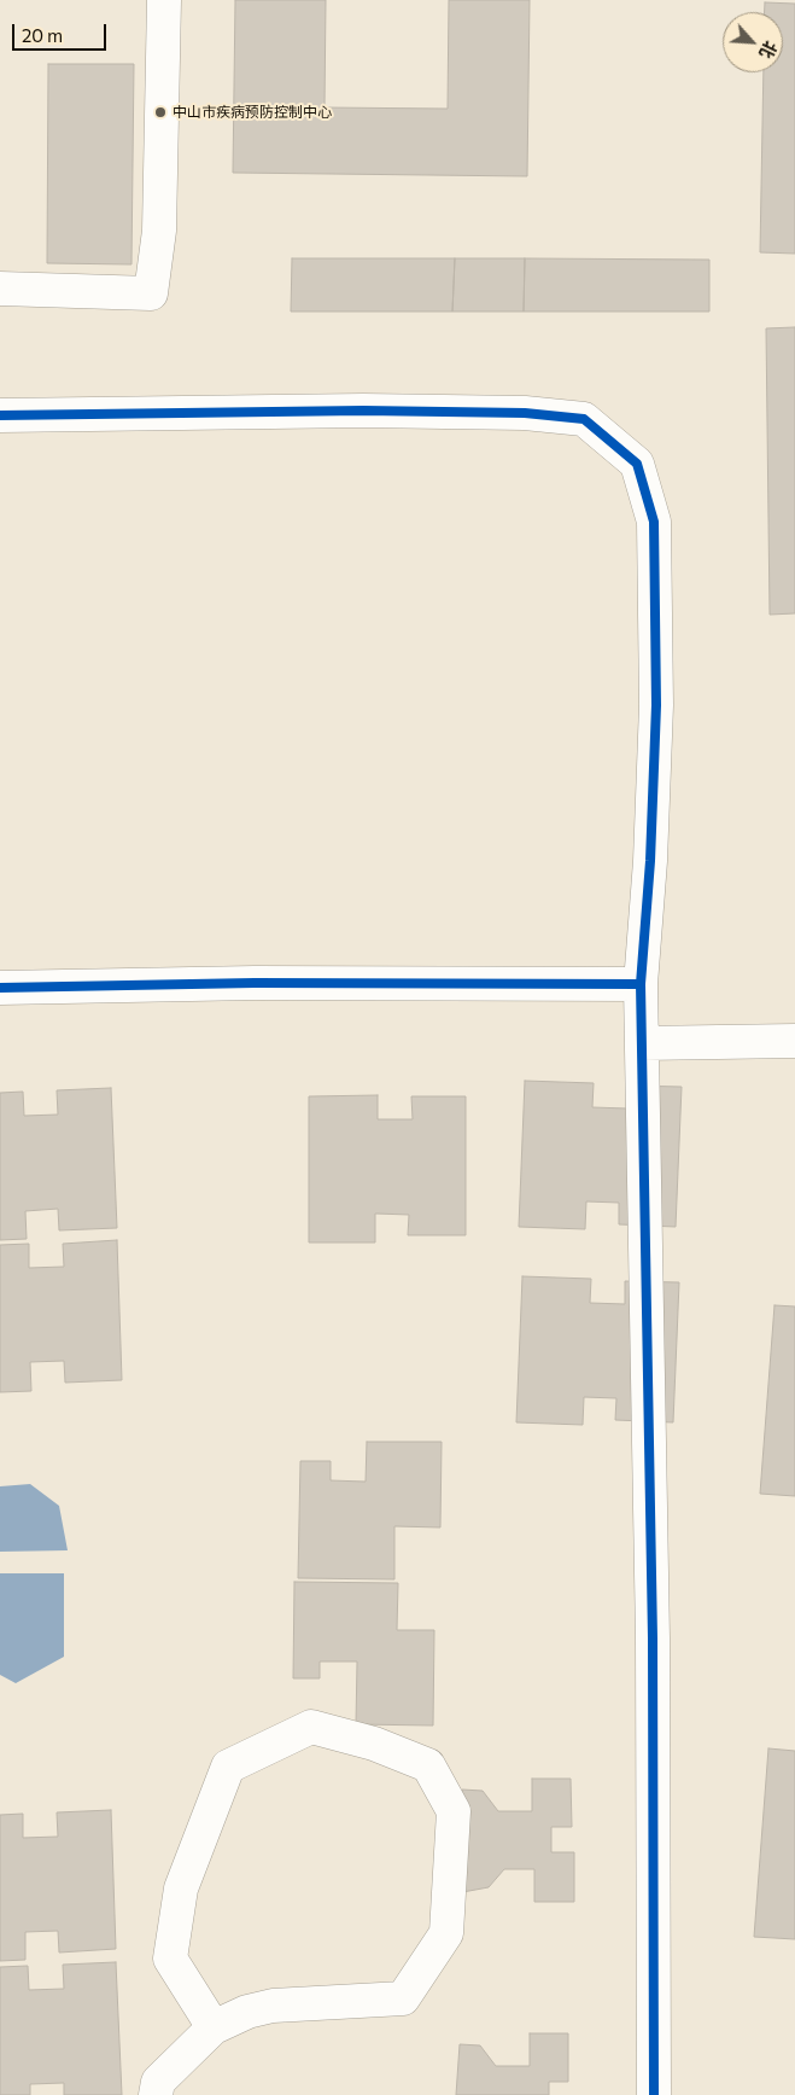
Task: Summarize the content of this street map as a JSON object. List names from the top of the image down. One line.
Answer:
{"places":["中山市疾病预防控制中心"],"scale_bar":"20 m","north":"bottom right"}
